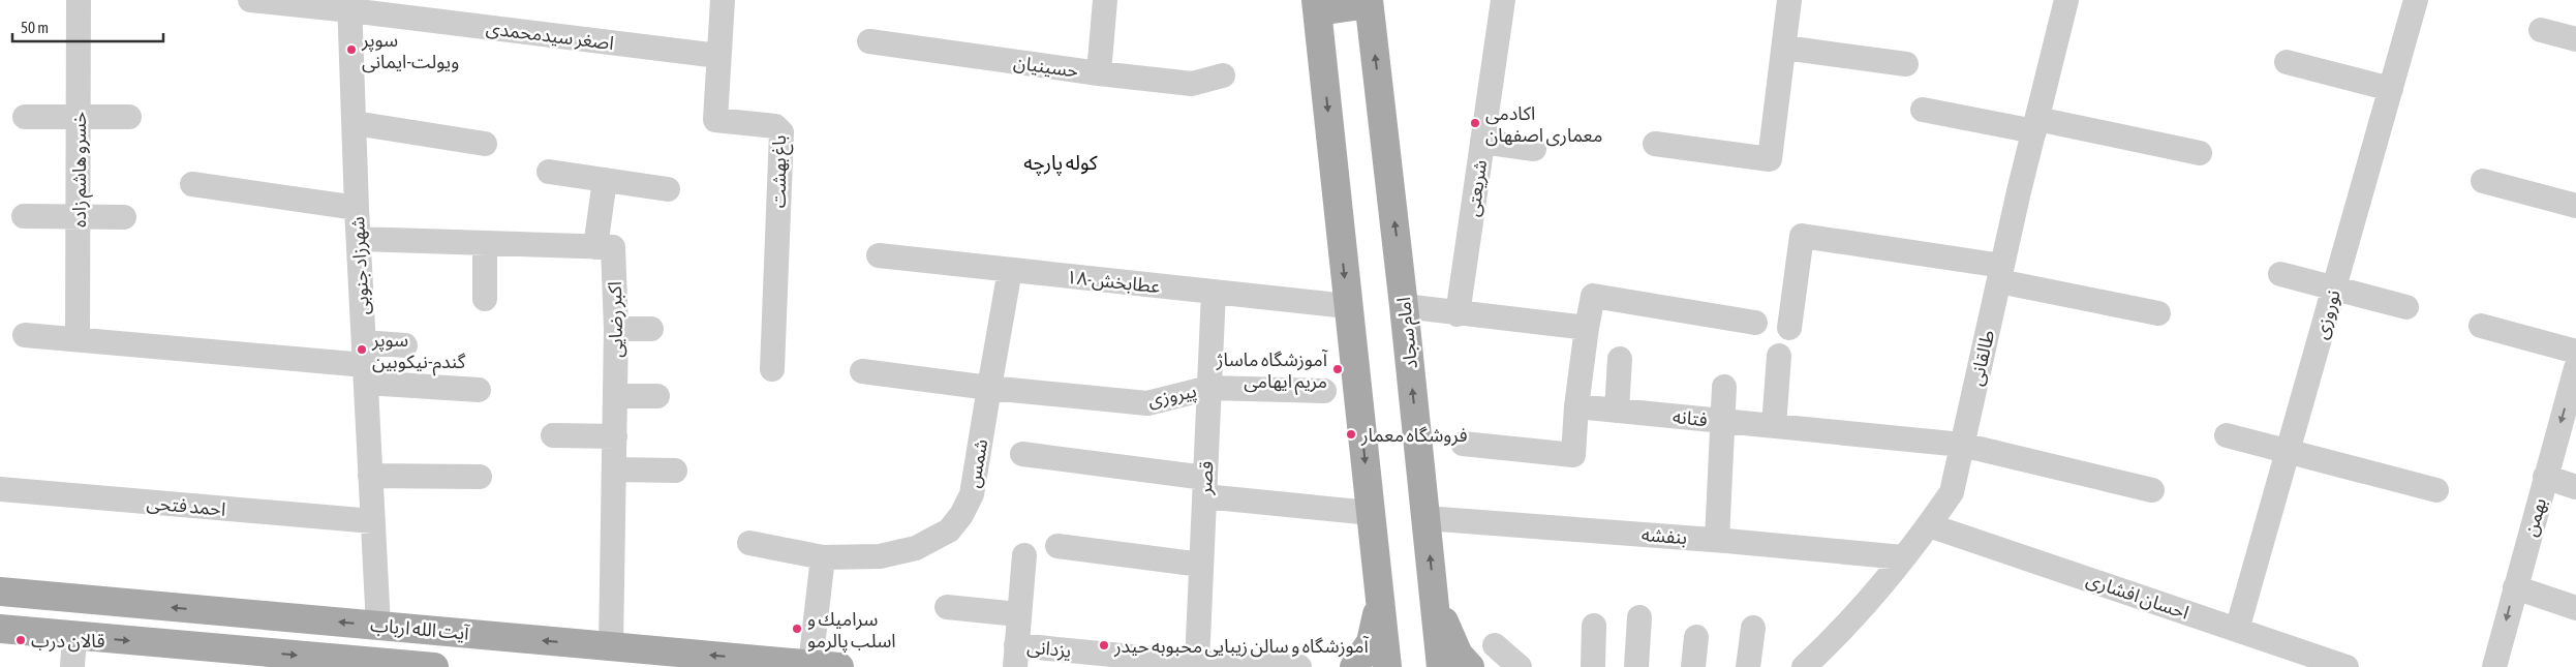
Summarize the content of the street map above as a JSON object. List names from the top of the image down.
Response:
{
  "streets": {
    "main road": ["امام سجاد", "آیت الله ارباب"],
    "street": [
      "اصغر سیدمحمدی",
      "حسینیان",
      "خسرو هاشم زاده",
      "باغ بهشت",
      "شریعتی",
      "شهرزاد جنوبی",
      "۱۸-عطابخش",
      "نوروزی",
      "اکبر رضایی",
      "طالقانی",
      "پیروزی",
      "فتانه",
      "شمس",
      "قصر",
      "احمد فتحی",
      "بهمن",
      "بنفشه",
      "احسان افشاری",
      "یزدانی"
    ]
  },
  "crossings": [
    ["اصغر سیدمحمدی", "باغ بهشت"],
    ["اصغر سیدمحمدی", "شهرزاد جنوبی"],
    ["شهرزاد جنوبی", "اکبر رضایی"],
    ["شهرزاد جنوبی", "احمد فتحی"],
    ["شهرزاد جنوبی", "آیت الله ارباب"],
    ["۱۸-عطابخش", "شمس"],
    ["۱۸-عطابخش", "قصر"],
    ["نوروزی", "احسان افشاری"],
    ["اکبر رضایی", "آیت الله ارباب"],
    ["امام سجاد", "بنفشه"],
    ["طالقانی", "فتانه"],
    ["طالقانی", "بنفشه"],
    ["طالقانی", "احسان افشاری"],
    ["پیروزی", "شمس"],
    ["پیروزی", "قصر"],
    ["قصر", "یزدانی"]
  ],
  "one_way": ["بهمن"],
  "districts": ["کوله پارچه"],
  "places": [
    "سوپر ویولت-ایمانی",
    "اکادمی معماری اصفهان",
    "سوپر گندم-نیکوبین",
    "آموزشگاه ماساژ مریم ایهامی",
    "فروشگاه معمار",
    "سراميك و اسلب پالرمو",
    "قالان درب",
    "آموزشگاه و سالن زیبایی محبوبه حیدر"
  ],
  "scale_bar": "50 m"
}
